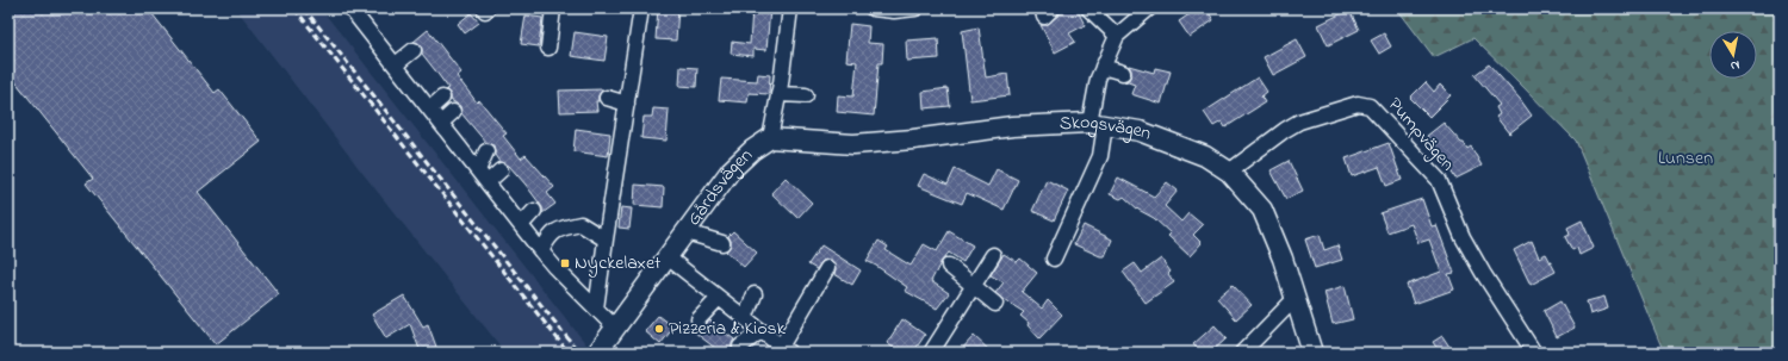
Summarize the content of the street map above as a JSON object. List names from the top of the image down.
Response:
{
  "streets": {
    "street": ["Skogsvägen", "Pumpvägen", "Gårdsvägen"]
  },
  "crossings": [
    ["Skogsvägen", "Pumpvägen"],
    ["Skogsvägen", "Gårdsvägen"]
  ],
  "parks": ["Lunsen"],
  "places": {
    "transit": ["Nyckelaxet"],
    "other": ["Pizzeria & Kiosk"]
  },
  "north": "bottom"
}
